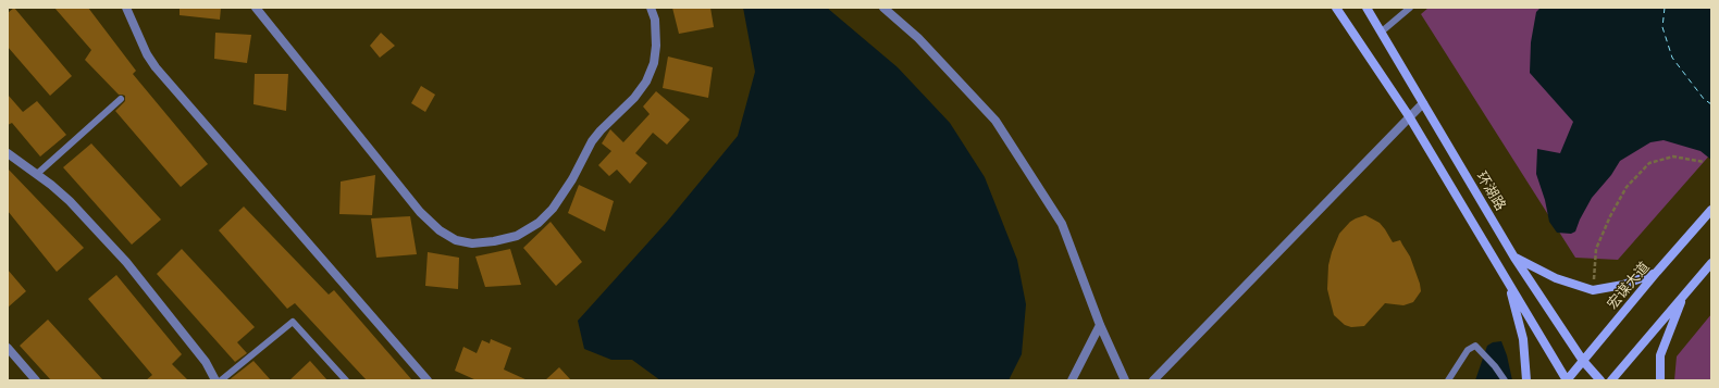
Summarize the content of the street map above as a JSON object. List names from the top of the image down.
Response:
{
  "streets": {
    "main road": ["环湖路", "宏谋大道"]
  },
  "crossings": [
    ["环湖路", "宏谋大道"]
  ]
}
